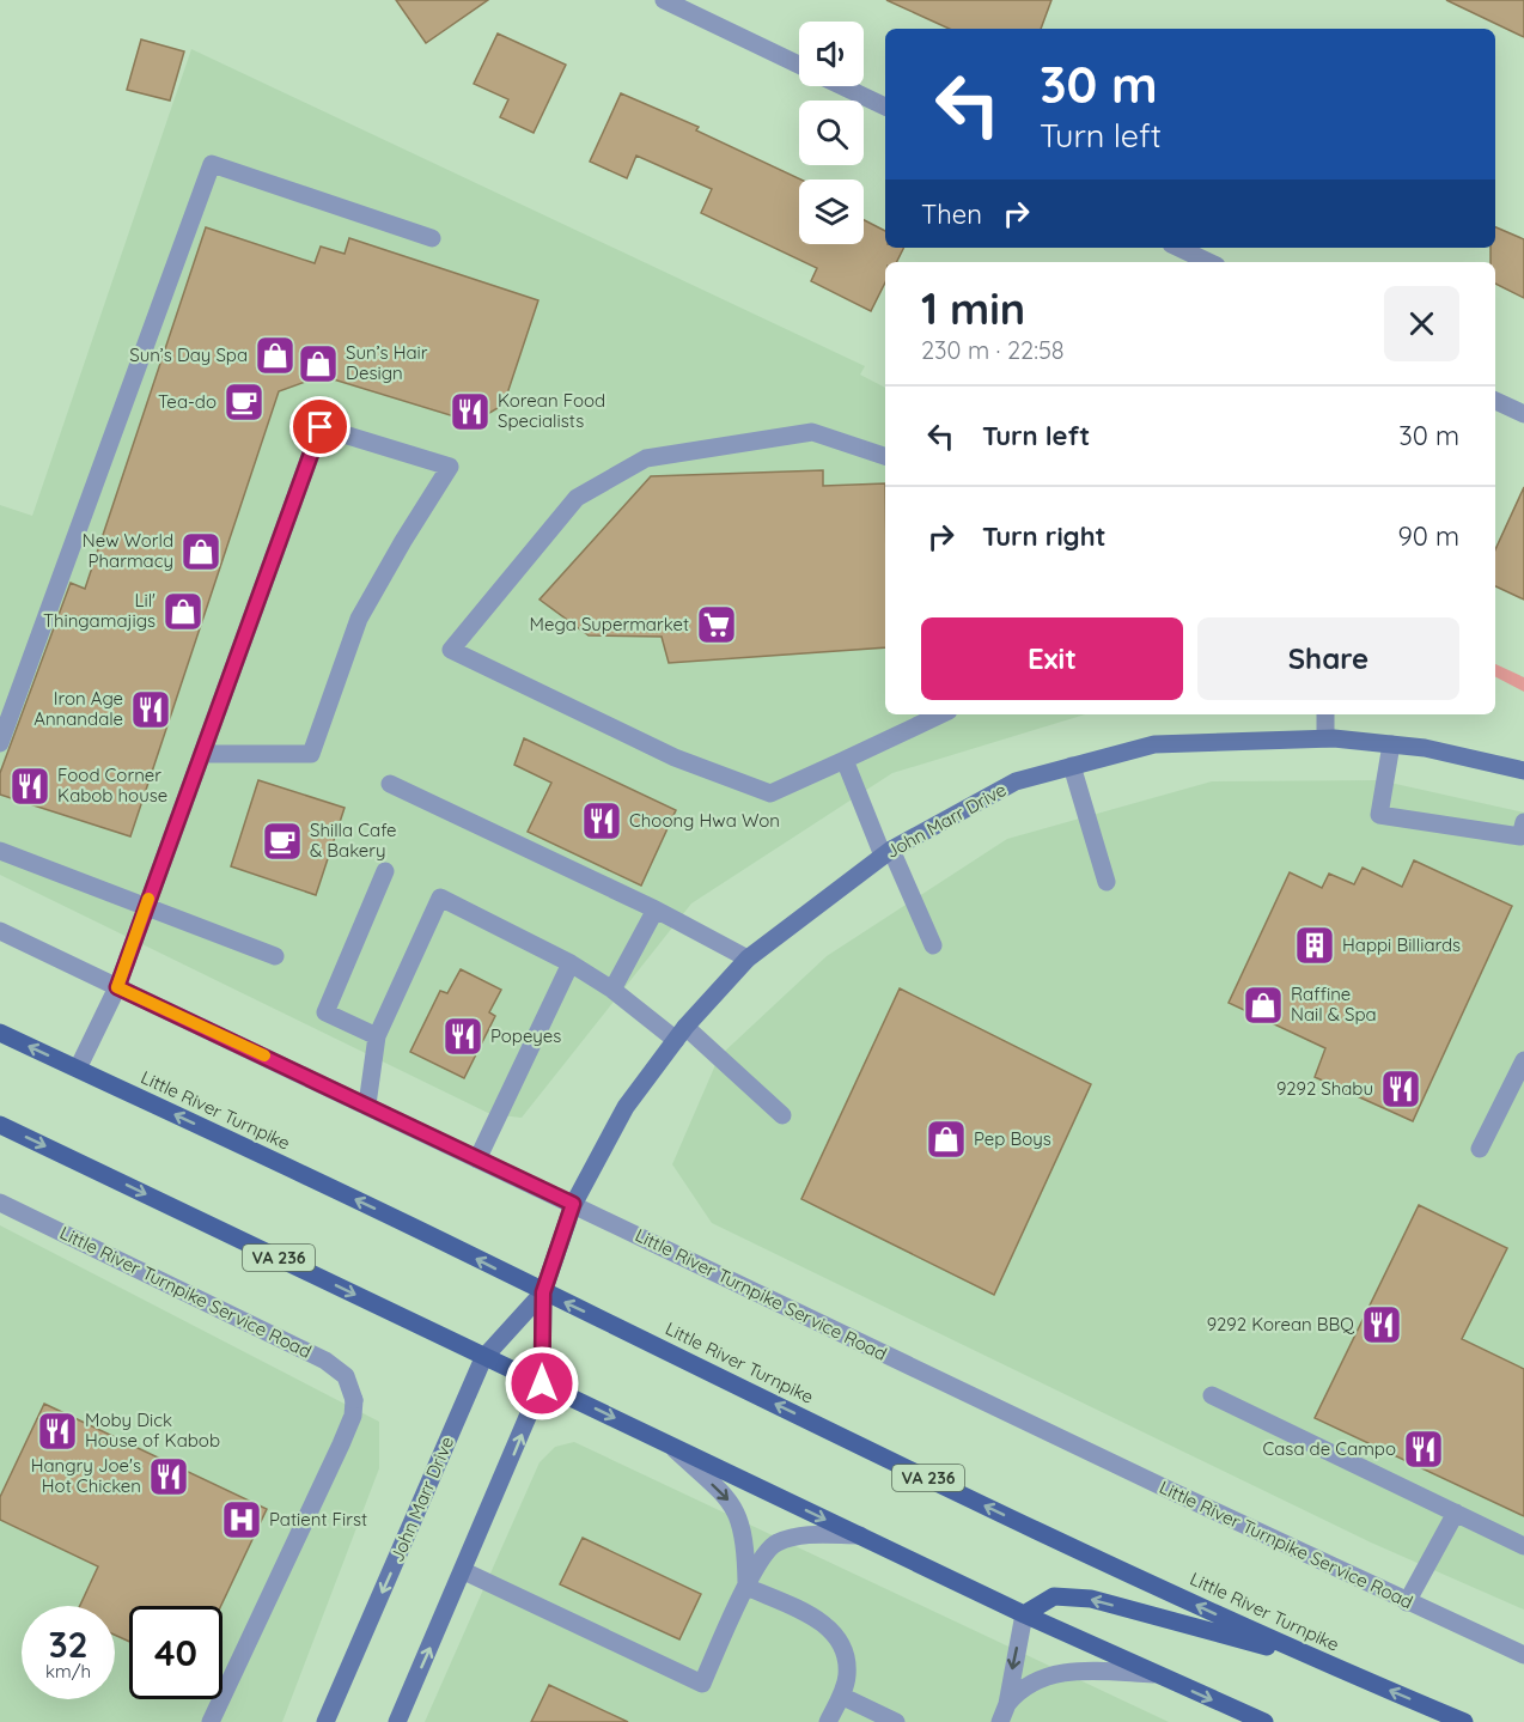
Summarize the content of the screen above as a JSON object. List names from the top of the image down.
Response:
{
  "streets": {
    "main road": ["Little River Turnpike", "VA 236"],
    "street": ["John Marr Drive", "Little River Turnpike Service Road"]
  },
  "crossings": [
    ["John Marr Drive", "Little River Turnpike"],
    ["John Marr Drive", "VA 236"],
    ["John Marr Drive", "Little River Turnpike Service Road"]
  ],
  "places": {
    "shop": [
      "Sun’s Day Spa",
      "Sun’s Hair Design",
      "New World Pharmacy",
      "Lil' Thingamajigs",
      "Raffine Nail & Spa",
      "Pep Boys"
    ],
    "cafe": ["Tea-do", "Shilla Cafe & Bakery"],
    "restaurant": [
      "Korean Food Specialists",
      "Iron Age Annandale",
      "Food Corner Kabob house",
      "Choong Hwa Won",
      "Popeyes",
      "9292 Shabu",
      "9292 Korean BBQ",
      "Moby Dick House of Kabob",
      "Casa de Campo",
      "Hangry Joe's Hot Chicken"
    ],
    "supermarket": ["Mega Supermarket"],
    "building": ["Happi Billiards"],
    "hospital": ["Patient First"]
  },
  "page": {
    "turn": ["30 m", "Turn left"],
    "then": "Then",
    "heading": ["1 min", "230 m · 22:58"],
    "list": [
      {
        "name": "Turn left",
        "value": "30 m"
      },
      {
        "name": "Turn right",
        "value": "90 m"
      }
    ],
    "buttons": ["Exit", "Share"],
    "speed": "32 km/h",
    "limit": "40"
  }
}
